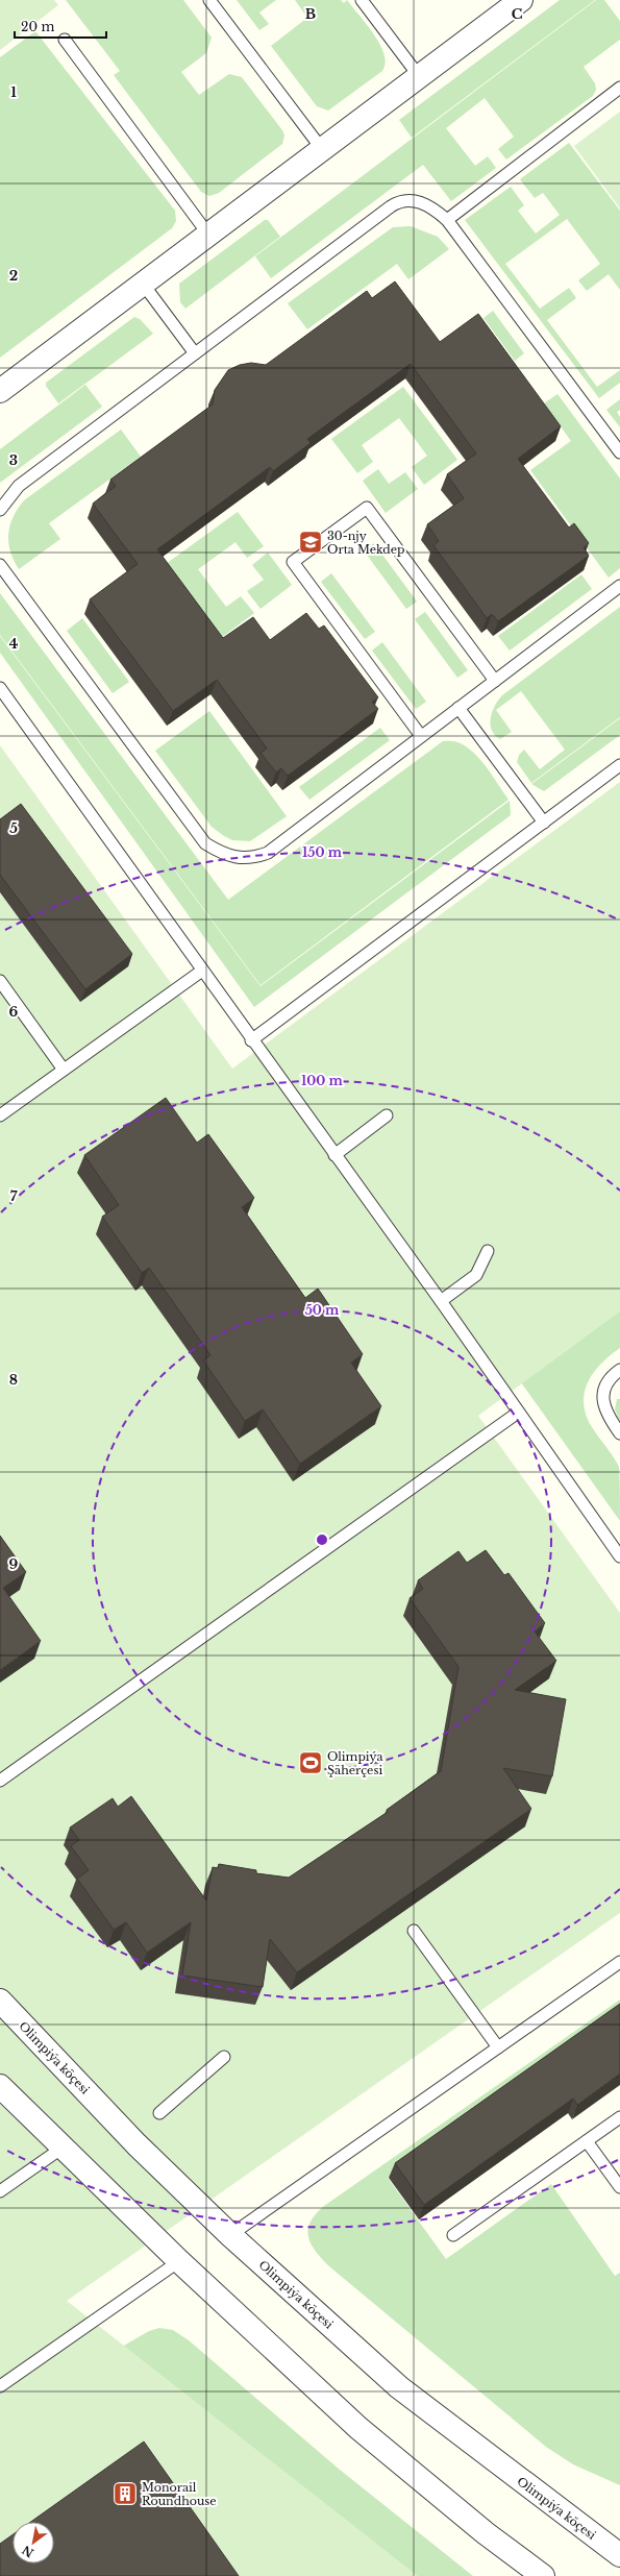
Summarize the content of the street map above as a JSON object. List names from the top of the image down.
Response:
{
  "streets": {
    "street": ["Olimpiýa köçesi"]
  },
  "places": {
    "school or university": ["30-njy Orta Mekdep"],
    "sports": ["Olimpiýa Şäherçesi"],
    "building": ["Monorail Roundhouse"]
  },
  "scale_bar": "20 m",
  "north": "bottom left",
  "grid": {
    "columns": ["B", "C"],
    "rows": [
      "1",
      "2",
      "3",
      "4",
      "5",
      "6",
      "7",
      "8",
      "9"
    ]
  },
  "rings": ["150 m", "100 m", "50 m"]
}
